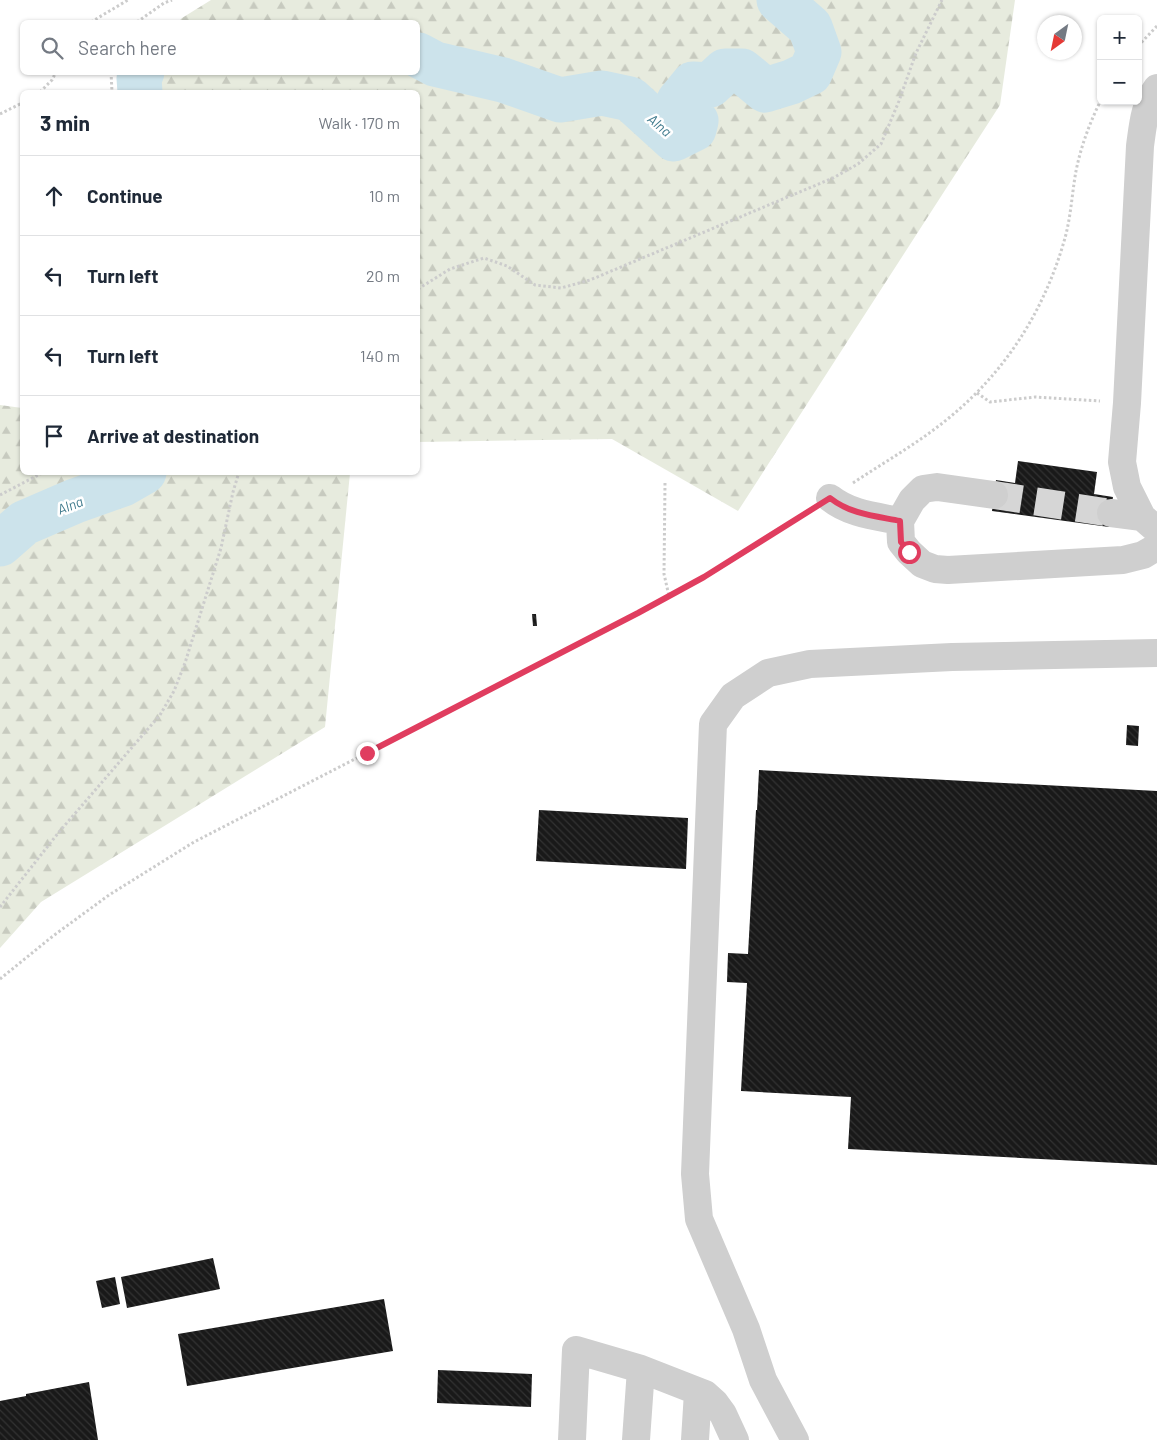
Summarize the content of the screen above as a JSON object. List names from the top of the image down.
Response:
{
  "water": ["Alna"],
  "north": "bottom left",
  "page": {
    "map_buttons": ["+", "−"],
    "search": "Search here",
    "heading": ["3 min", "Walk · 170 m"],
    "list": [
      ["Continue", "10 m"],
      ["Turn left", "20 m"],
      ["Turn left", "140 m"],
      "Arrive at destination"
    ]
  }
}
